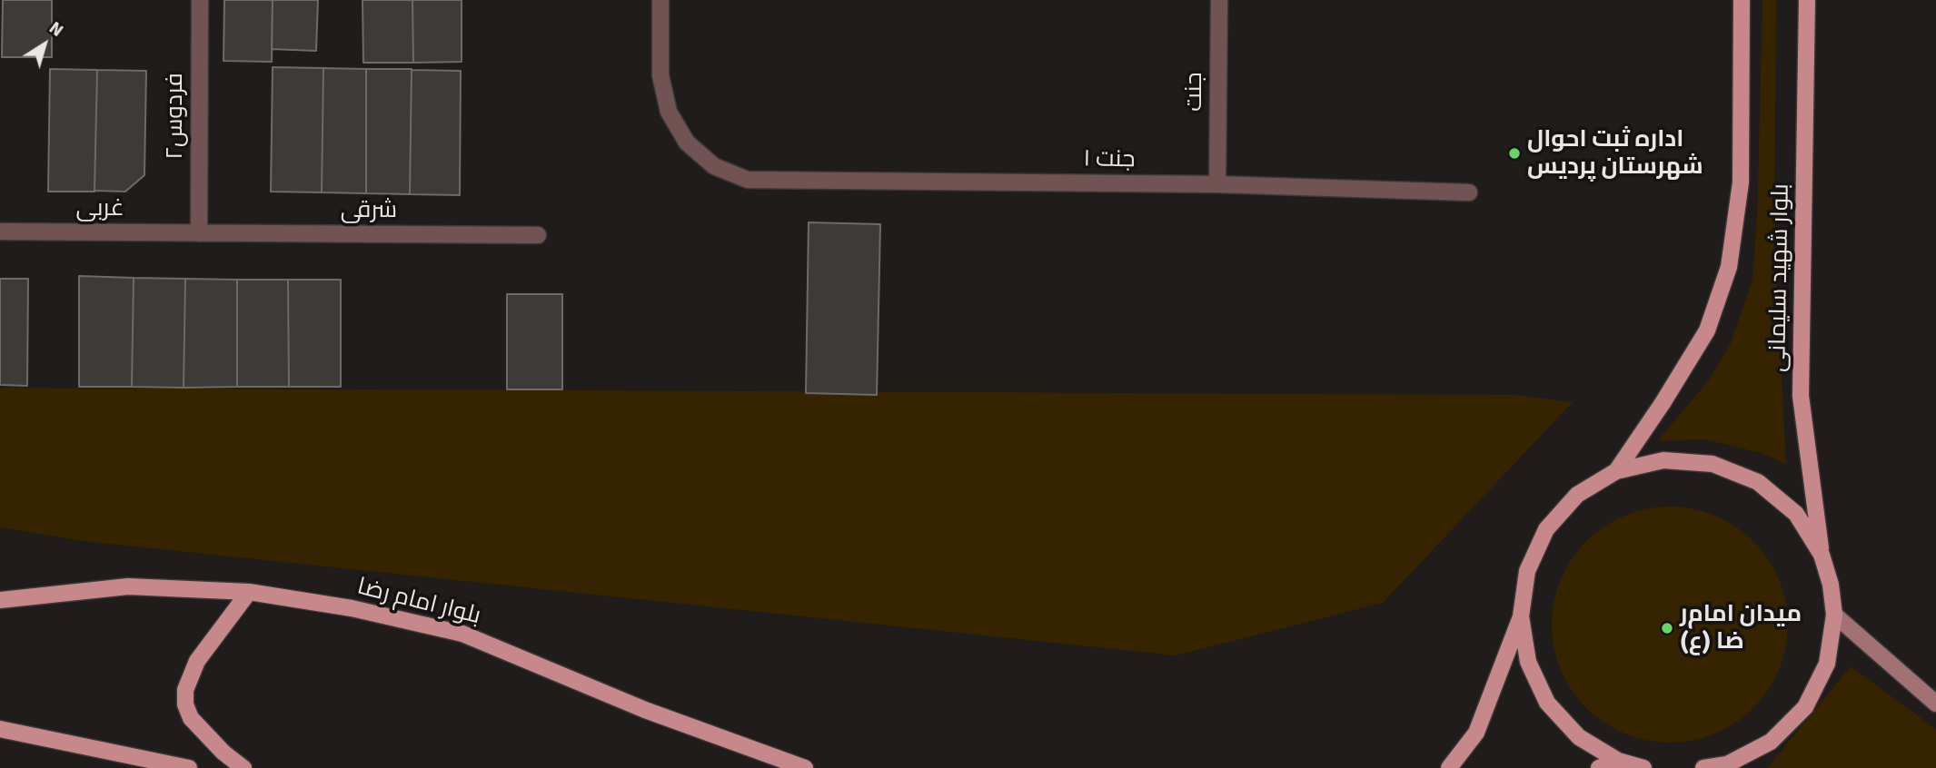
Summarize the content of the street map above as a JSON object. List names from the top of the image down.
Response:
{
  "streets": {
    "main road": ["بلوار شهید سلیمانی", "بلوار امام رضا"],
    "street": [
      "جنت",
      "فردوس۲",
      "جنت ۱",
      "غربی",
      "شرقی"
    ]
  },
  "crossings": [
    ["جنت", "جنت ۱"],
    ["فردوس۲", "غربی"],
    ["فردوس۲", "شرقی"],
    ["غربی", "شرقی"]
  ],
  "places": ["اداره ثبت احوال شهرستان پردیس", "میدان امام‌ر ضا (ع)"],
  "north": "top right"
}
